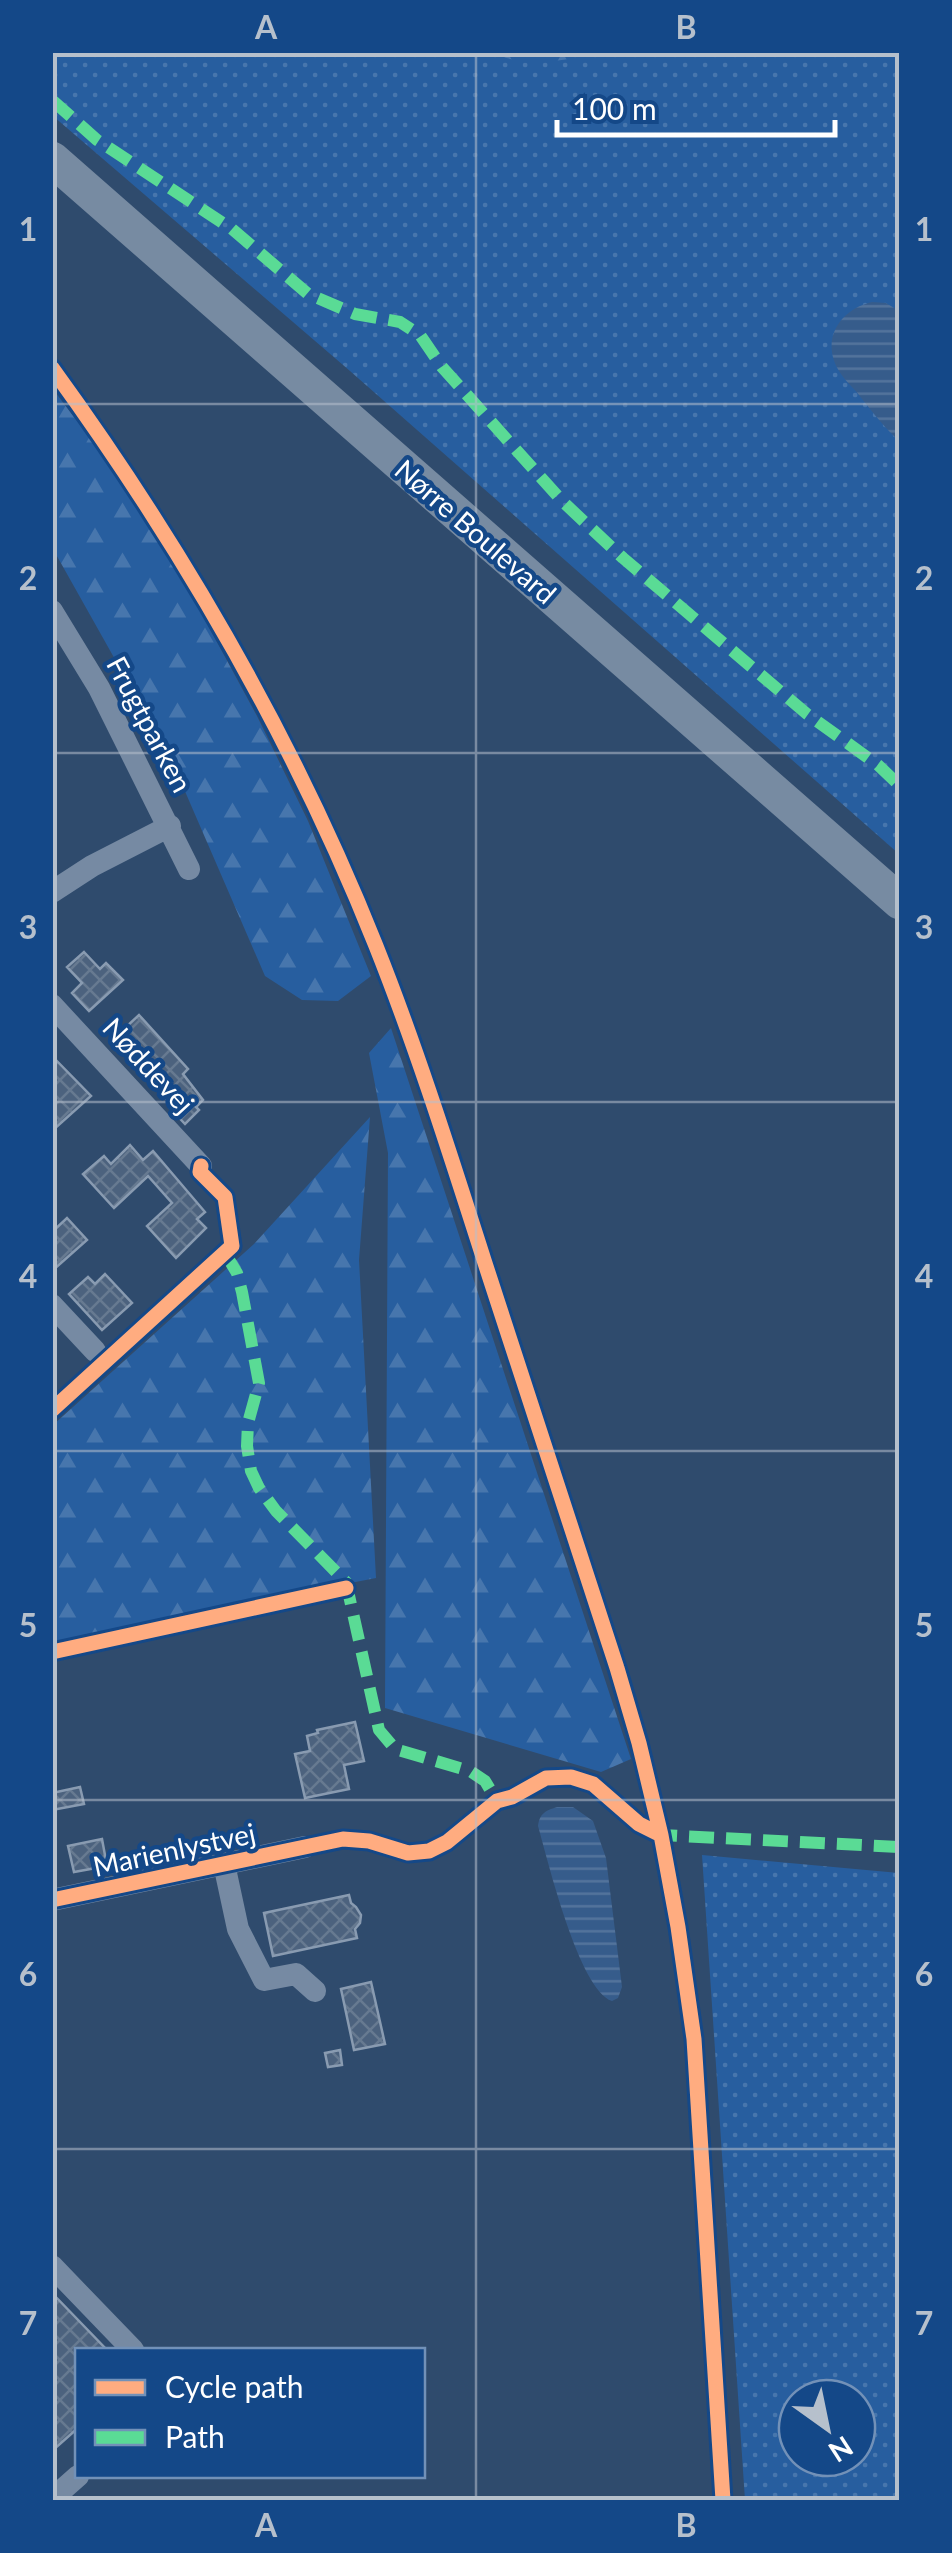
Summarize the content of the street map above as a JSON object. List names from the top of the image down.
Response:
{
  "streets": {
    "highway": ["Nørre Boulevard"],
    "street": ["Frugtparken", "Nøddevej", "Marienlystvej"]
  },
  "legend": ["Cycle path", "Path"],
  "scale_bar": "100 m",
  "north": "bottom right",
  "grid": {
    "columns": ["A", "B"],
    "rows": [
      "1",
      "2",
      "3",
      "4",
      "5",
      "6",
      "7"
    ]
  }
}
